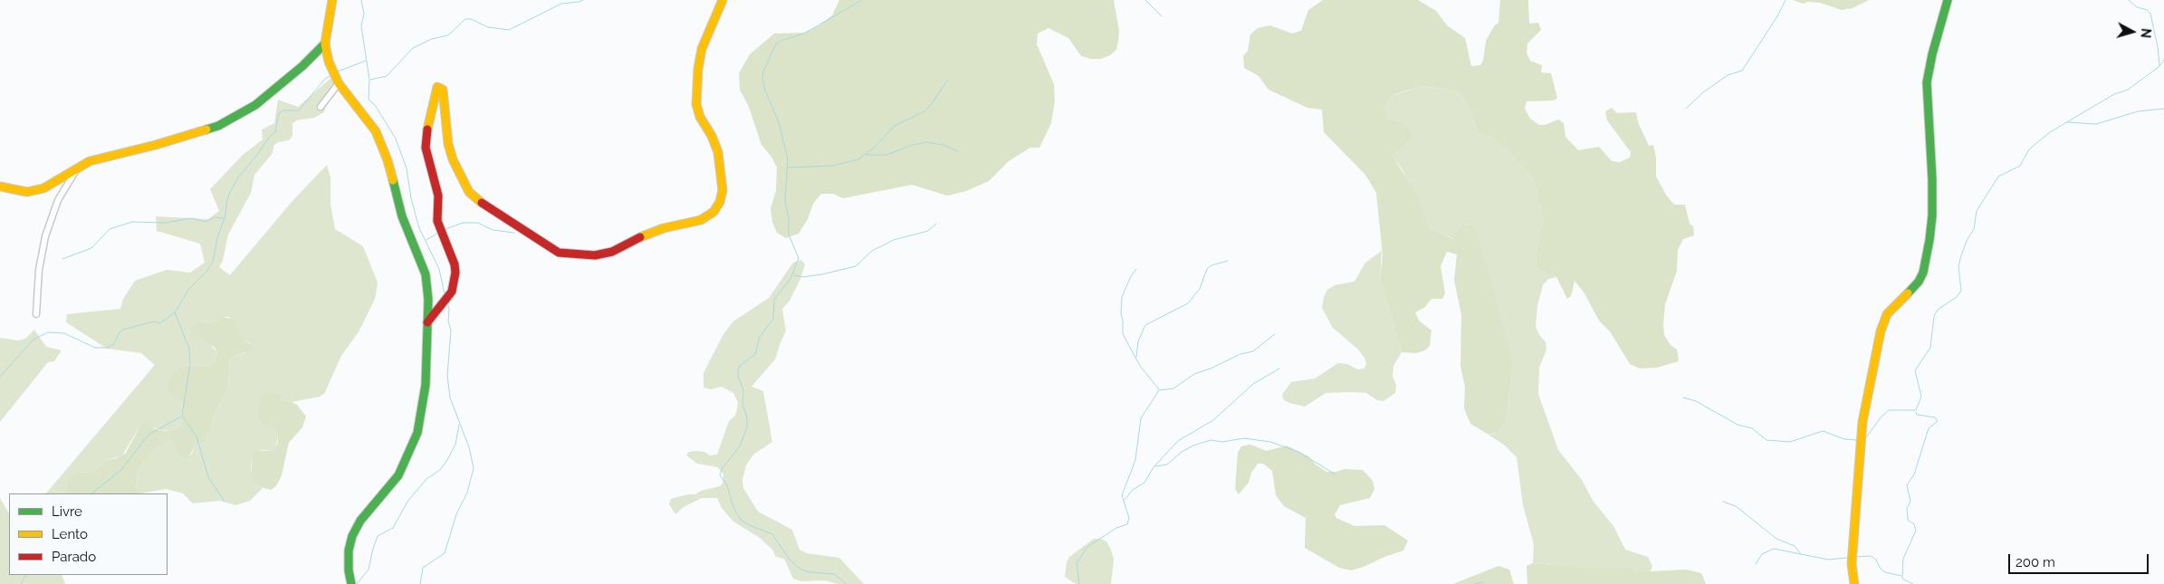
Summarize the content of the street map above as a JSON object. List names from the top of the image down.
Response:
{
  "legend": ["Livre", "Lento", "Parado"],
  "scale_bar": "200 m",
  "north": "right"
}
